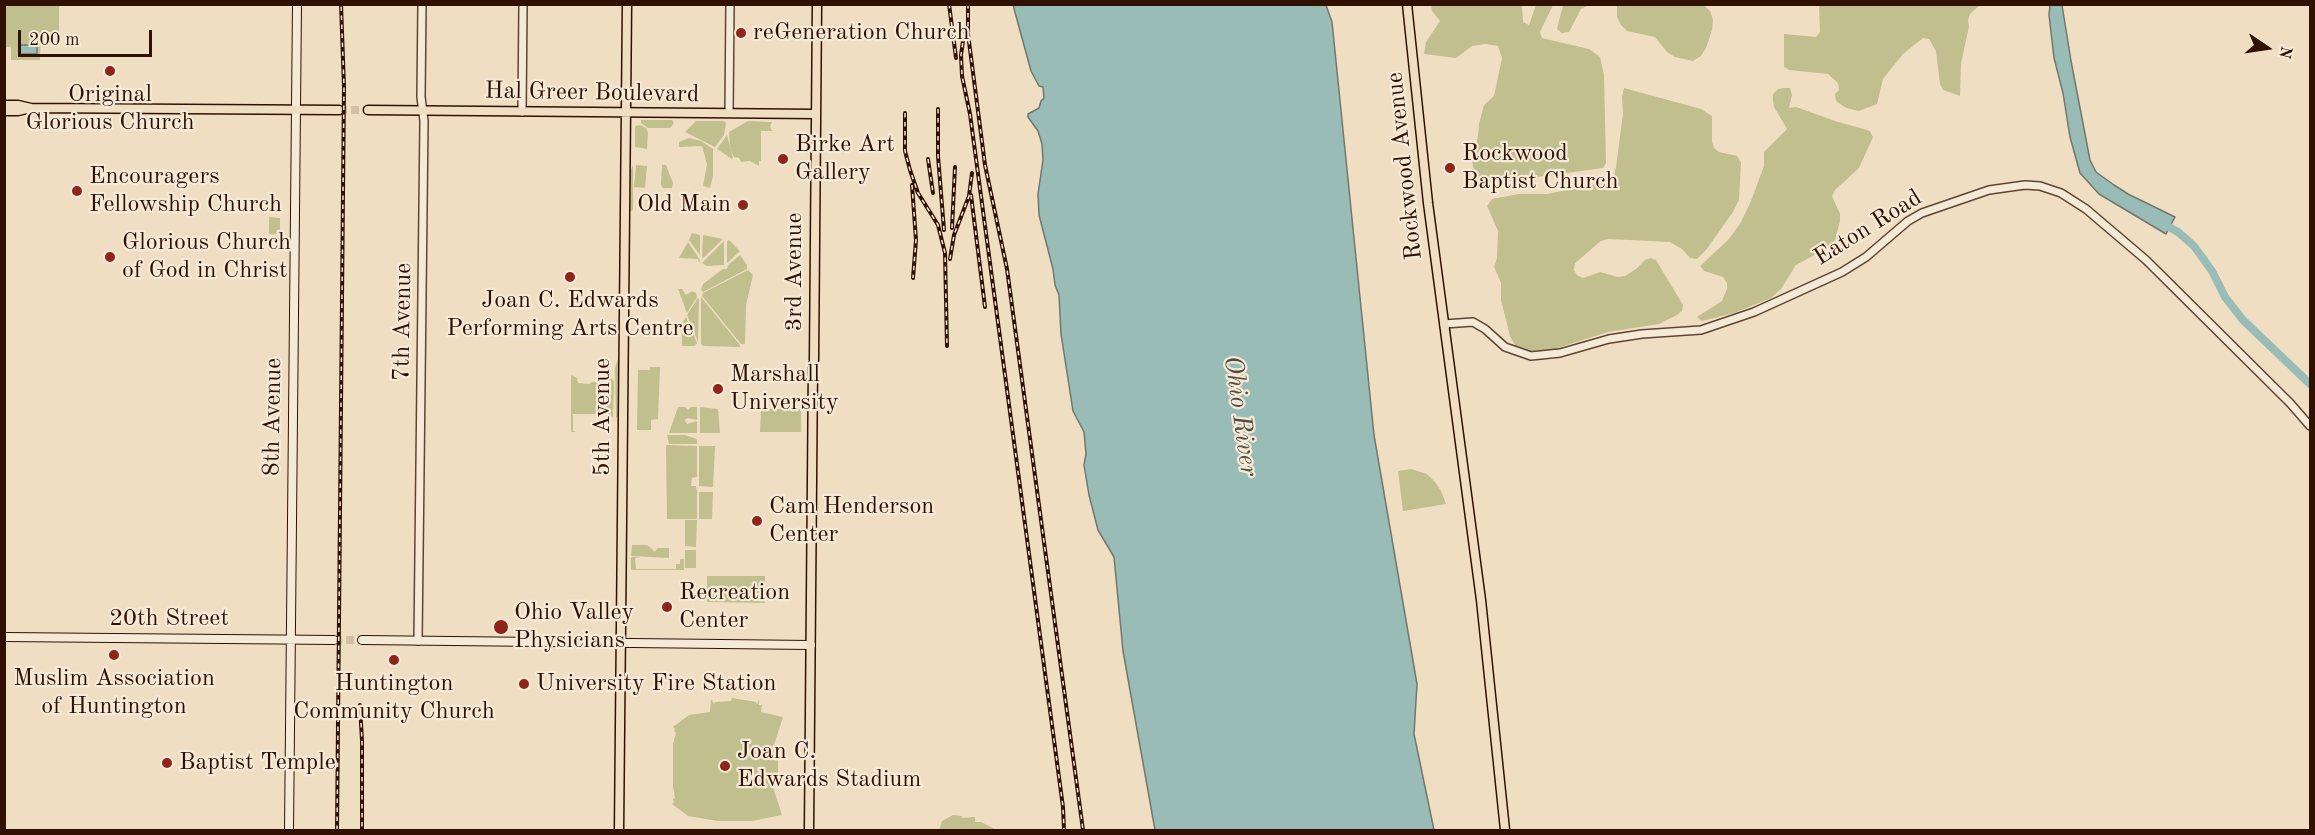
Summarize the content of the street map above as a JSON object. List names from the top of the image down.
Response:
{
  "streets": {
    "main road": [
      "Hal Greer Boulevard",
      "Rockwood Avenue",
      "3rd Avenue",
      "8th Avenue",
      "5th Avenue",
      "20th Street"
    ],
    "street": ["Eaton Road", "7th Avenue"]
  },
  "crossings": [
    ["Hal Greer Boulevard", "3rd Avenue"],
    ["Hal Greer Boulevard", "7th Avenue"],
    ["Hal Greer Boulevard", "5th Avenue"],
    ["Rockwood Avenue", "Eaton Road"],
    ["8th Avenue", "20th Street"]
  ],
  "water": ["Ohio River"],
  "places": [
    "reGeneration Church",
    "Original Glorious Church",
    "Birke Art Gallery",
    "Rockwood Baptist Church",
    "Encouragers Fellowship Church",
    "Old Main",
    "Glorious Church of God in Christ",
    "Joan C. Edwards Performing Arts Centre",
    "Marshall University",
    "Cam Henderson Center",
    "Recreation Center",
    "Ohio Valley Physicians",
    "Muslim Association of Huntington",
    "Huntington Community Church",
    "University Fire Station",
    "Baptist Temple",
    "Joan C. Edwards Stadium"
  ],
  "scale_bar": "200 m",
  "north": "right"
}
